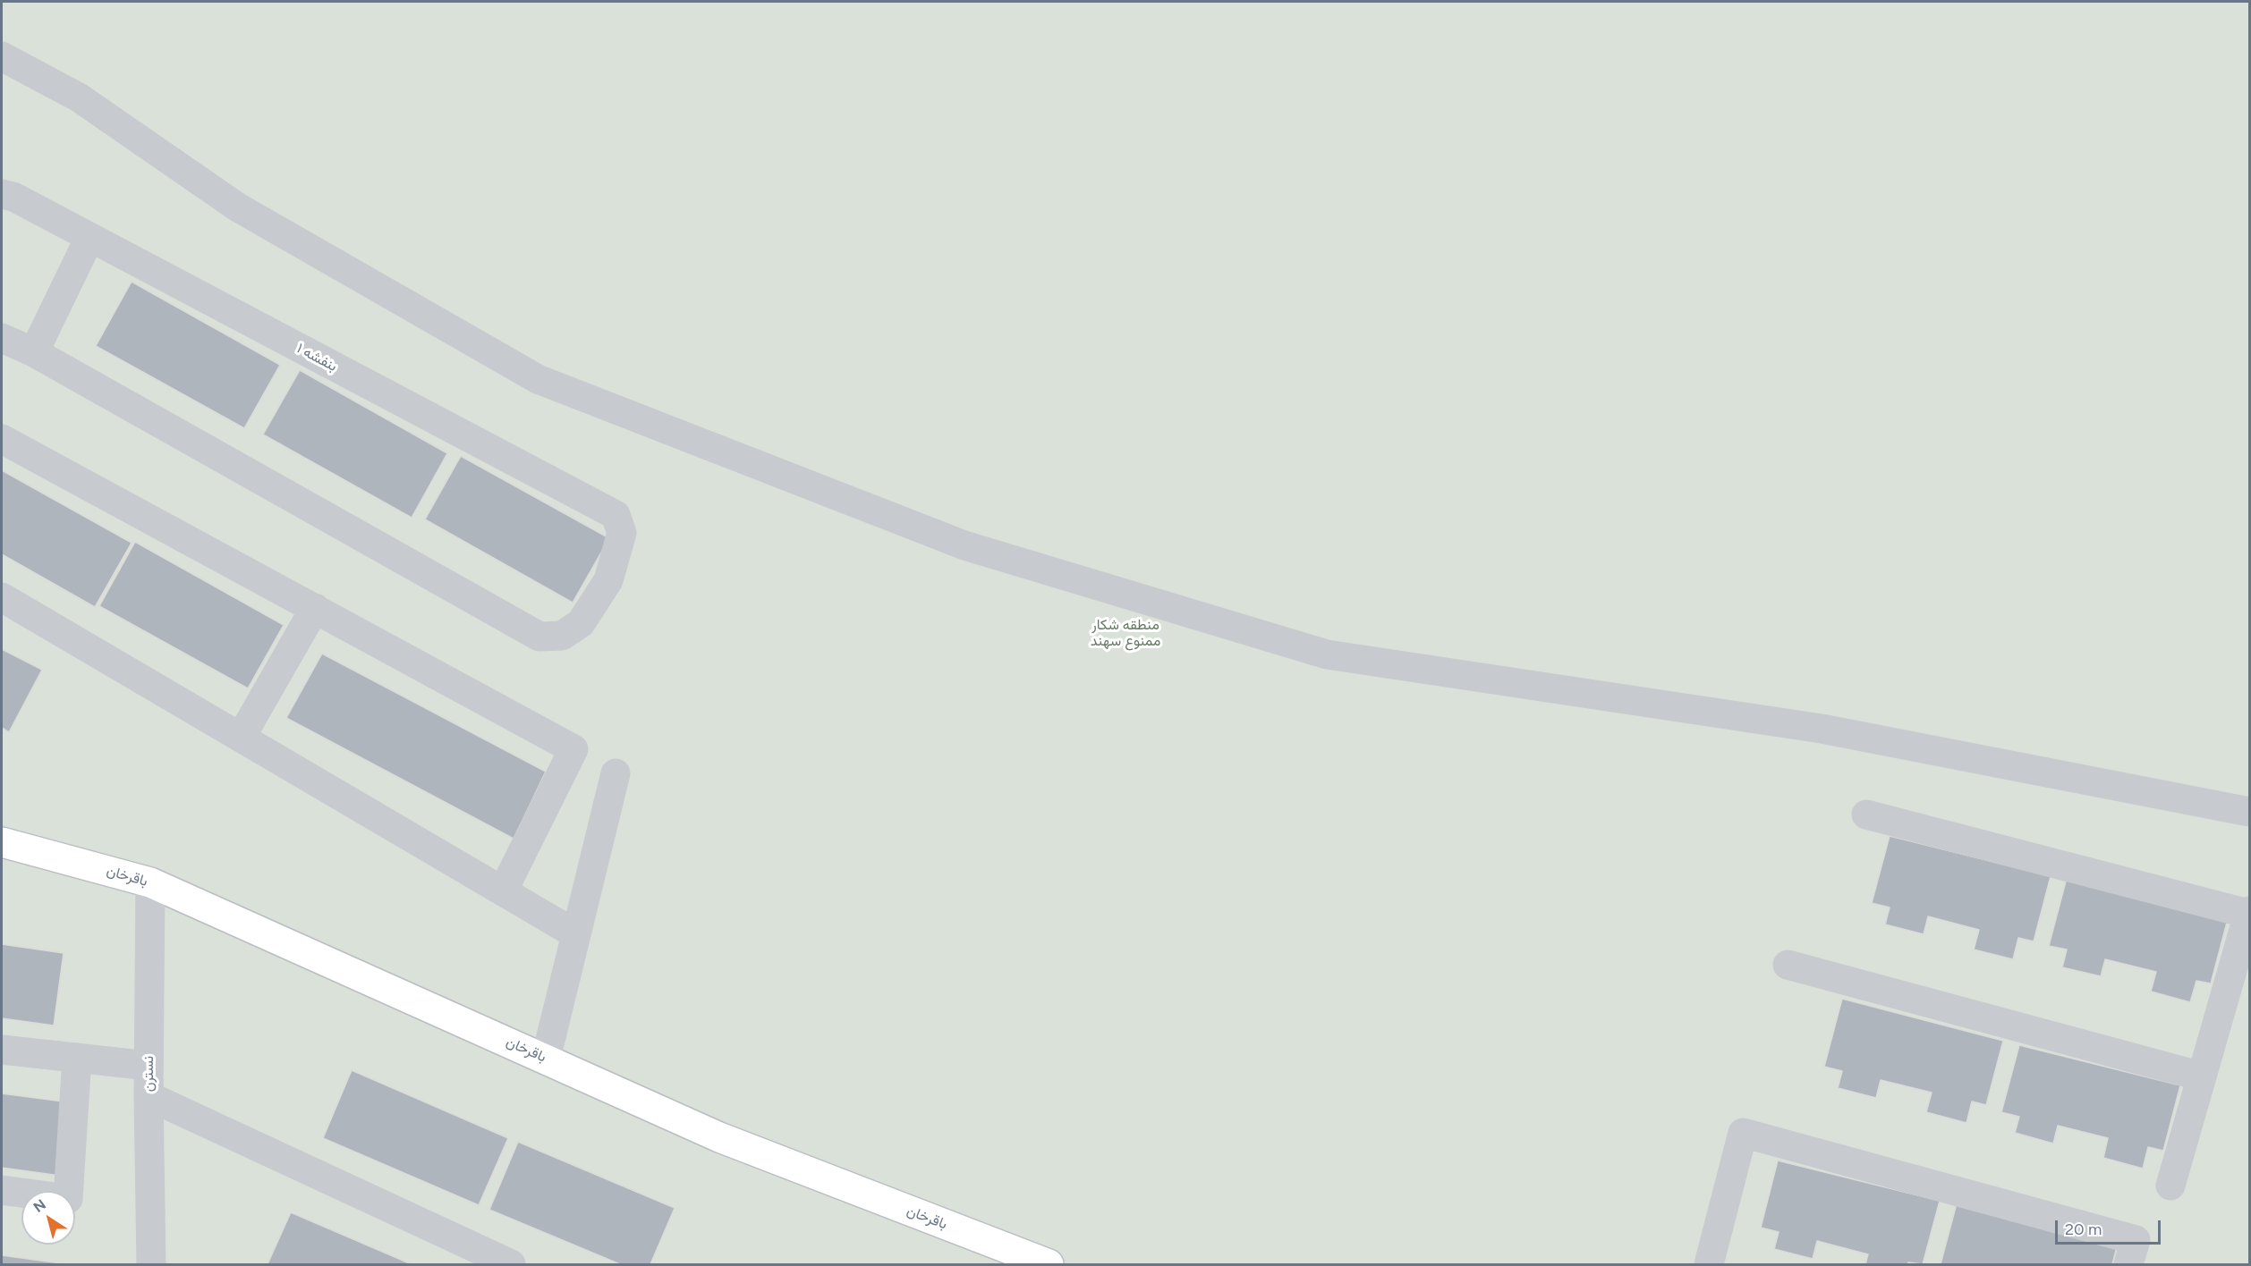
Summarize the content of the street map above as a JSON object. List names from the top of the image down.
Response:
{
  "streets": {
    "main road": ["باقرخان"],
    "street": ["بنفشه ۱", "نسترن"]
  },
  "crossings": [
    ["باقرخان", "نسترن"]
  ],
  "parks": ["منطقه شکار ممنوع سهند"],
  "scale_bar": "20 m",
  "north": "top left"
}
